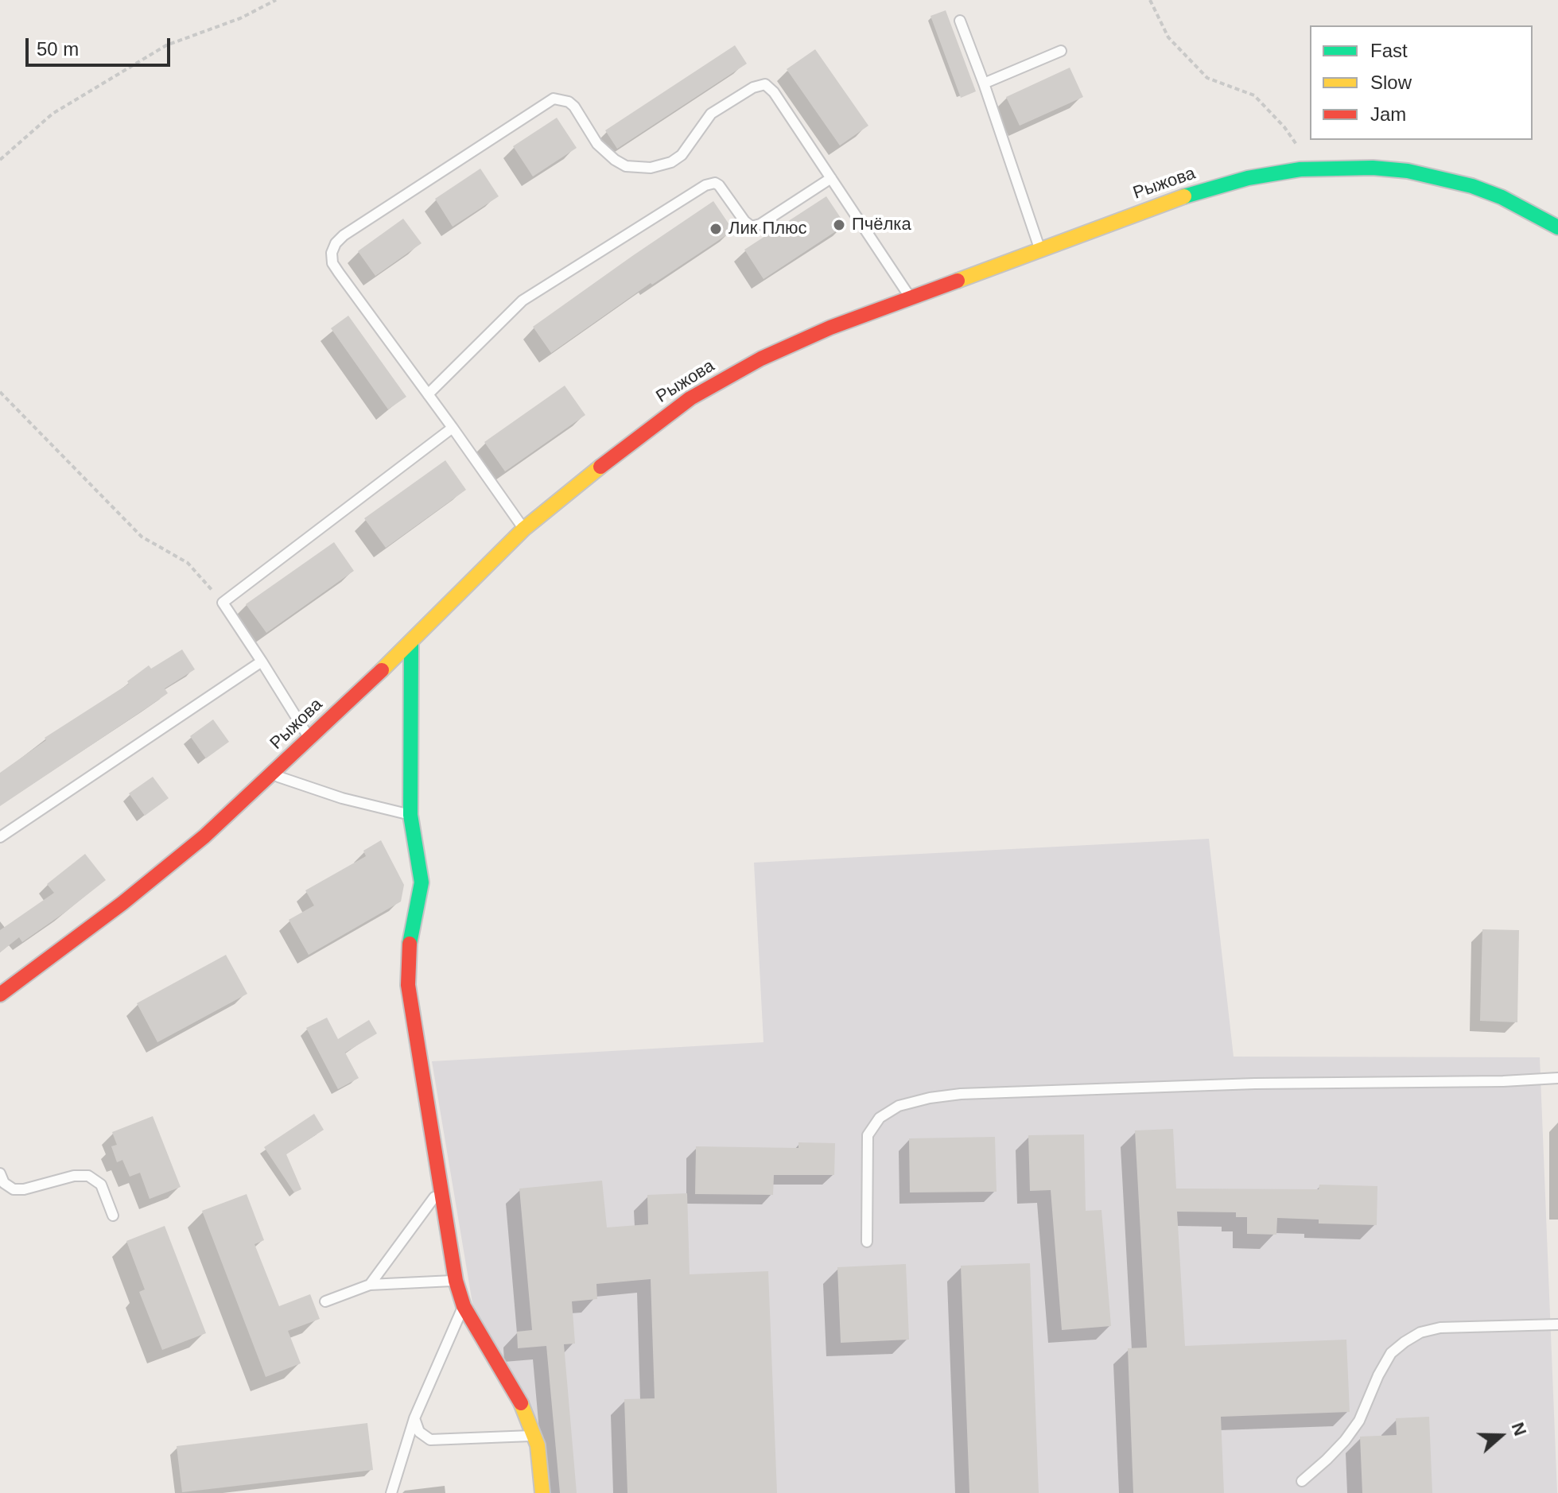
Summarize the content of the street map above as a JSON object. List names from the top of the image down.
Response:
{
  "streets": {
    "street": ["Рыжова"]
  },
  "places": ["Пчёлка", "Лик Плюс"],
  "legend": ["Fast", "Slow", "Jam"],
  "scale_bar": "50 m",
  "north": "right"
}
